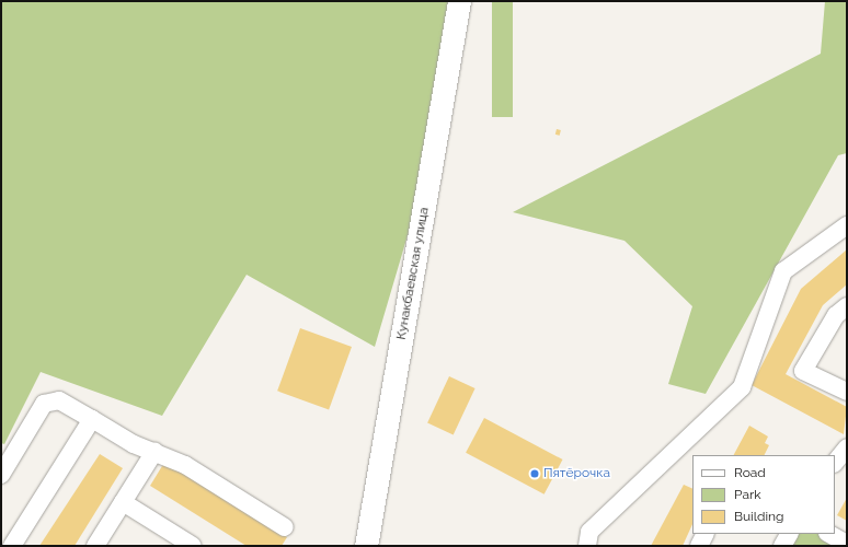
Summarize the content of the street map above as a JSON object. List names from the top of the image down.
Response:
{
  "streets": {
    "main road": ["Кунакбаевская улица"]
  },
  "places": ["Пятёрочка"],
  "legend": ["Road", "Park", "Building"]
}
